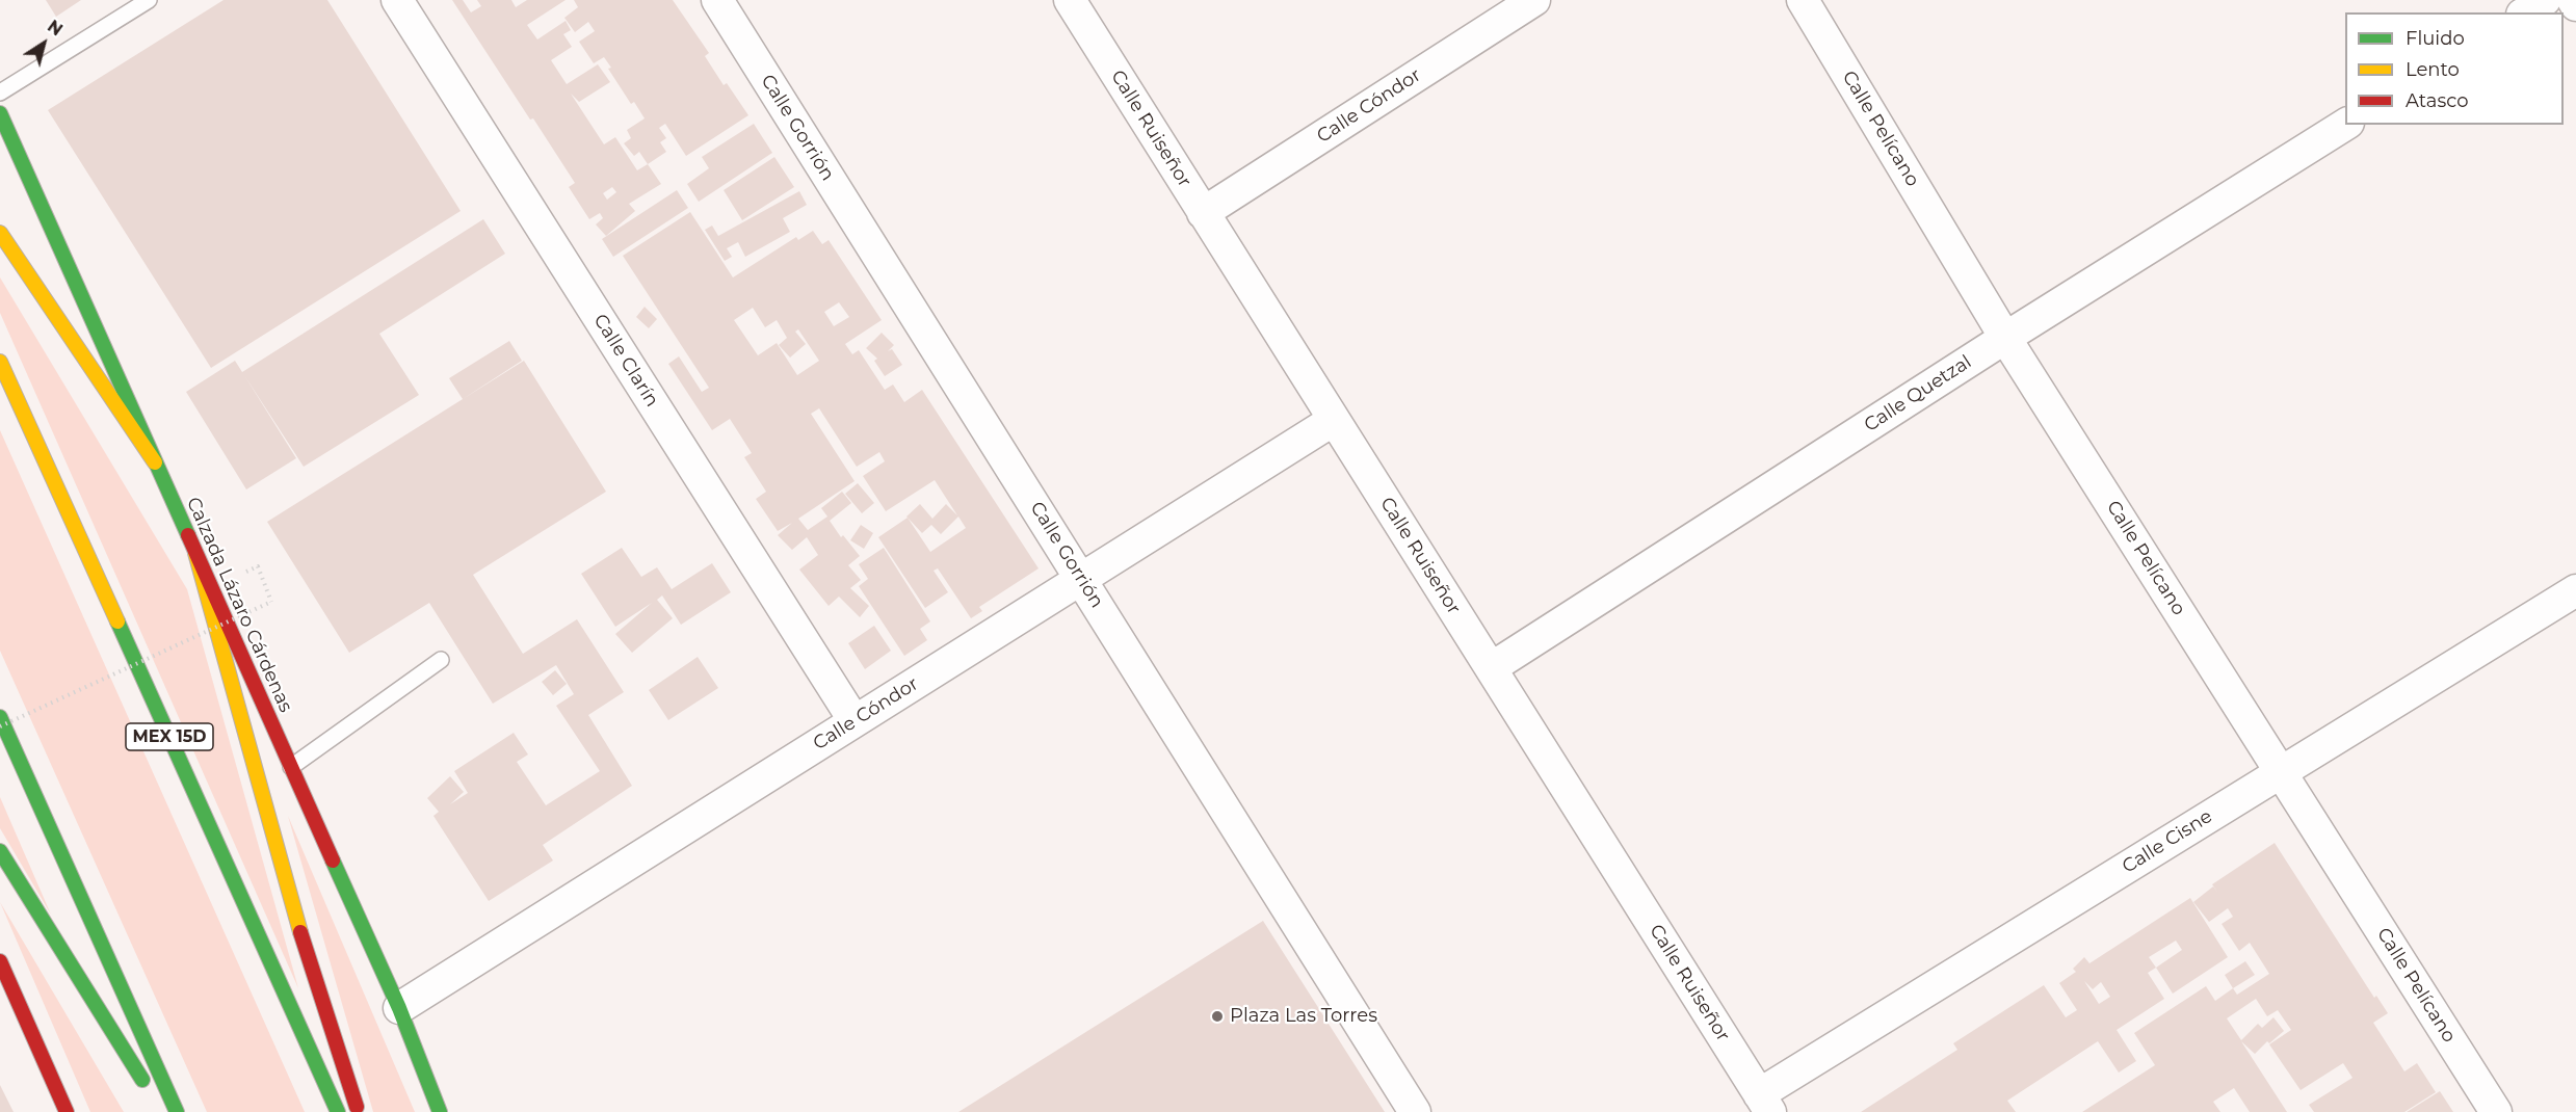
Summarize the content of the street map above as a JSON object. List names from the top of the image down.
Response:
{
  "streets": {
    "main road": ["Calzada Lázaro Cárdenas", "MEX 15D"],
    "street": [
      "Calle Cóndor",
      "Calle Gorrión",
      "Calle Ruiseñor",
      "Calle Pelícano",
      "Calle Clarín",
      "Calle Quetzal",
      "Calle Cisne"
    ]
  },
  "crossings": [
    ["Calle Cóndor", "Calle Gorrión"],
    ["Calle Cóndor", "Calle Ruiseñor"],
    ["Calle Cóndor", "Calle Clarín"],
    ["Calle Cóndor", "Calzada Lázaro Cárdenas"],
    ["Calle Ruiseñor", "Calle Quetzal"],
    ["Calle Ruiseñor", "Calle Cisne"],
    ["Calle Pelícano", "Calle Quetzal"],
    ["Calle Pelícano", "Calle Cisne"]
  ],
  "places": ["Plaza Las Torres"],
  "legend": ["Fluido", "Lento", "Atasco"],
  "north": "top right"
}
